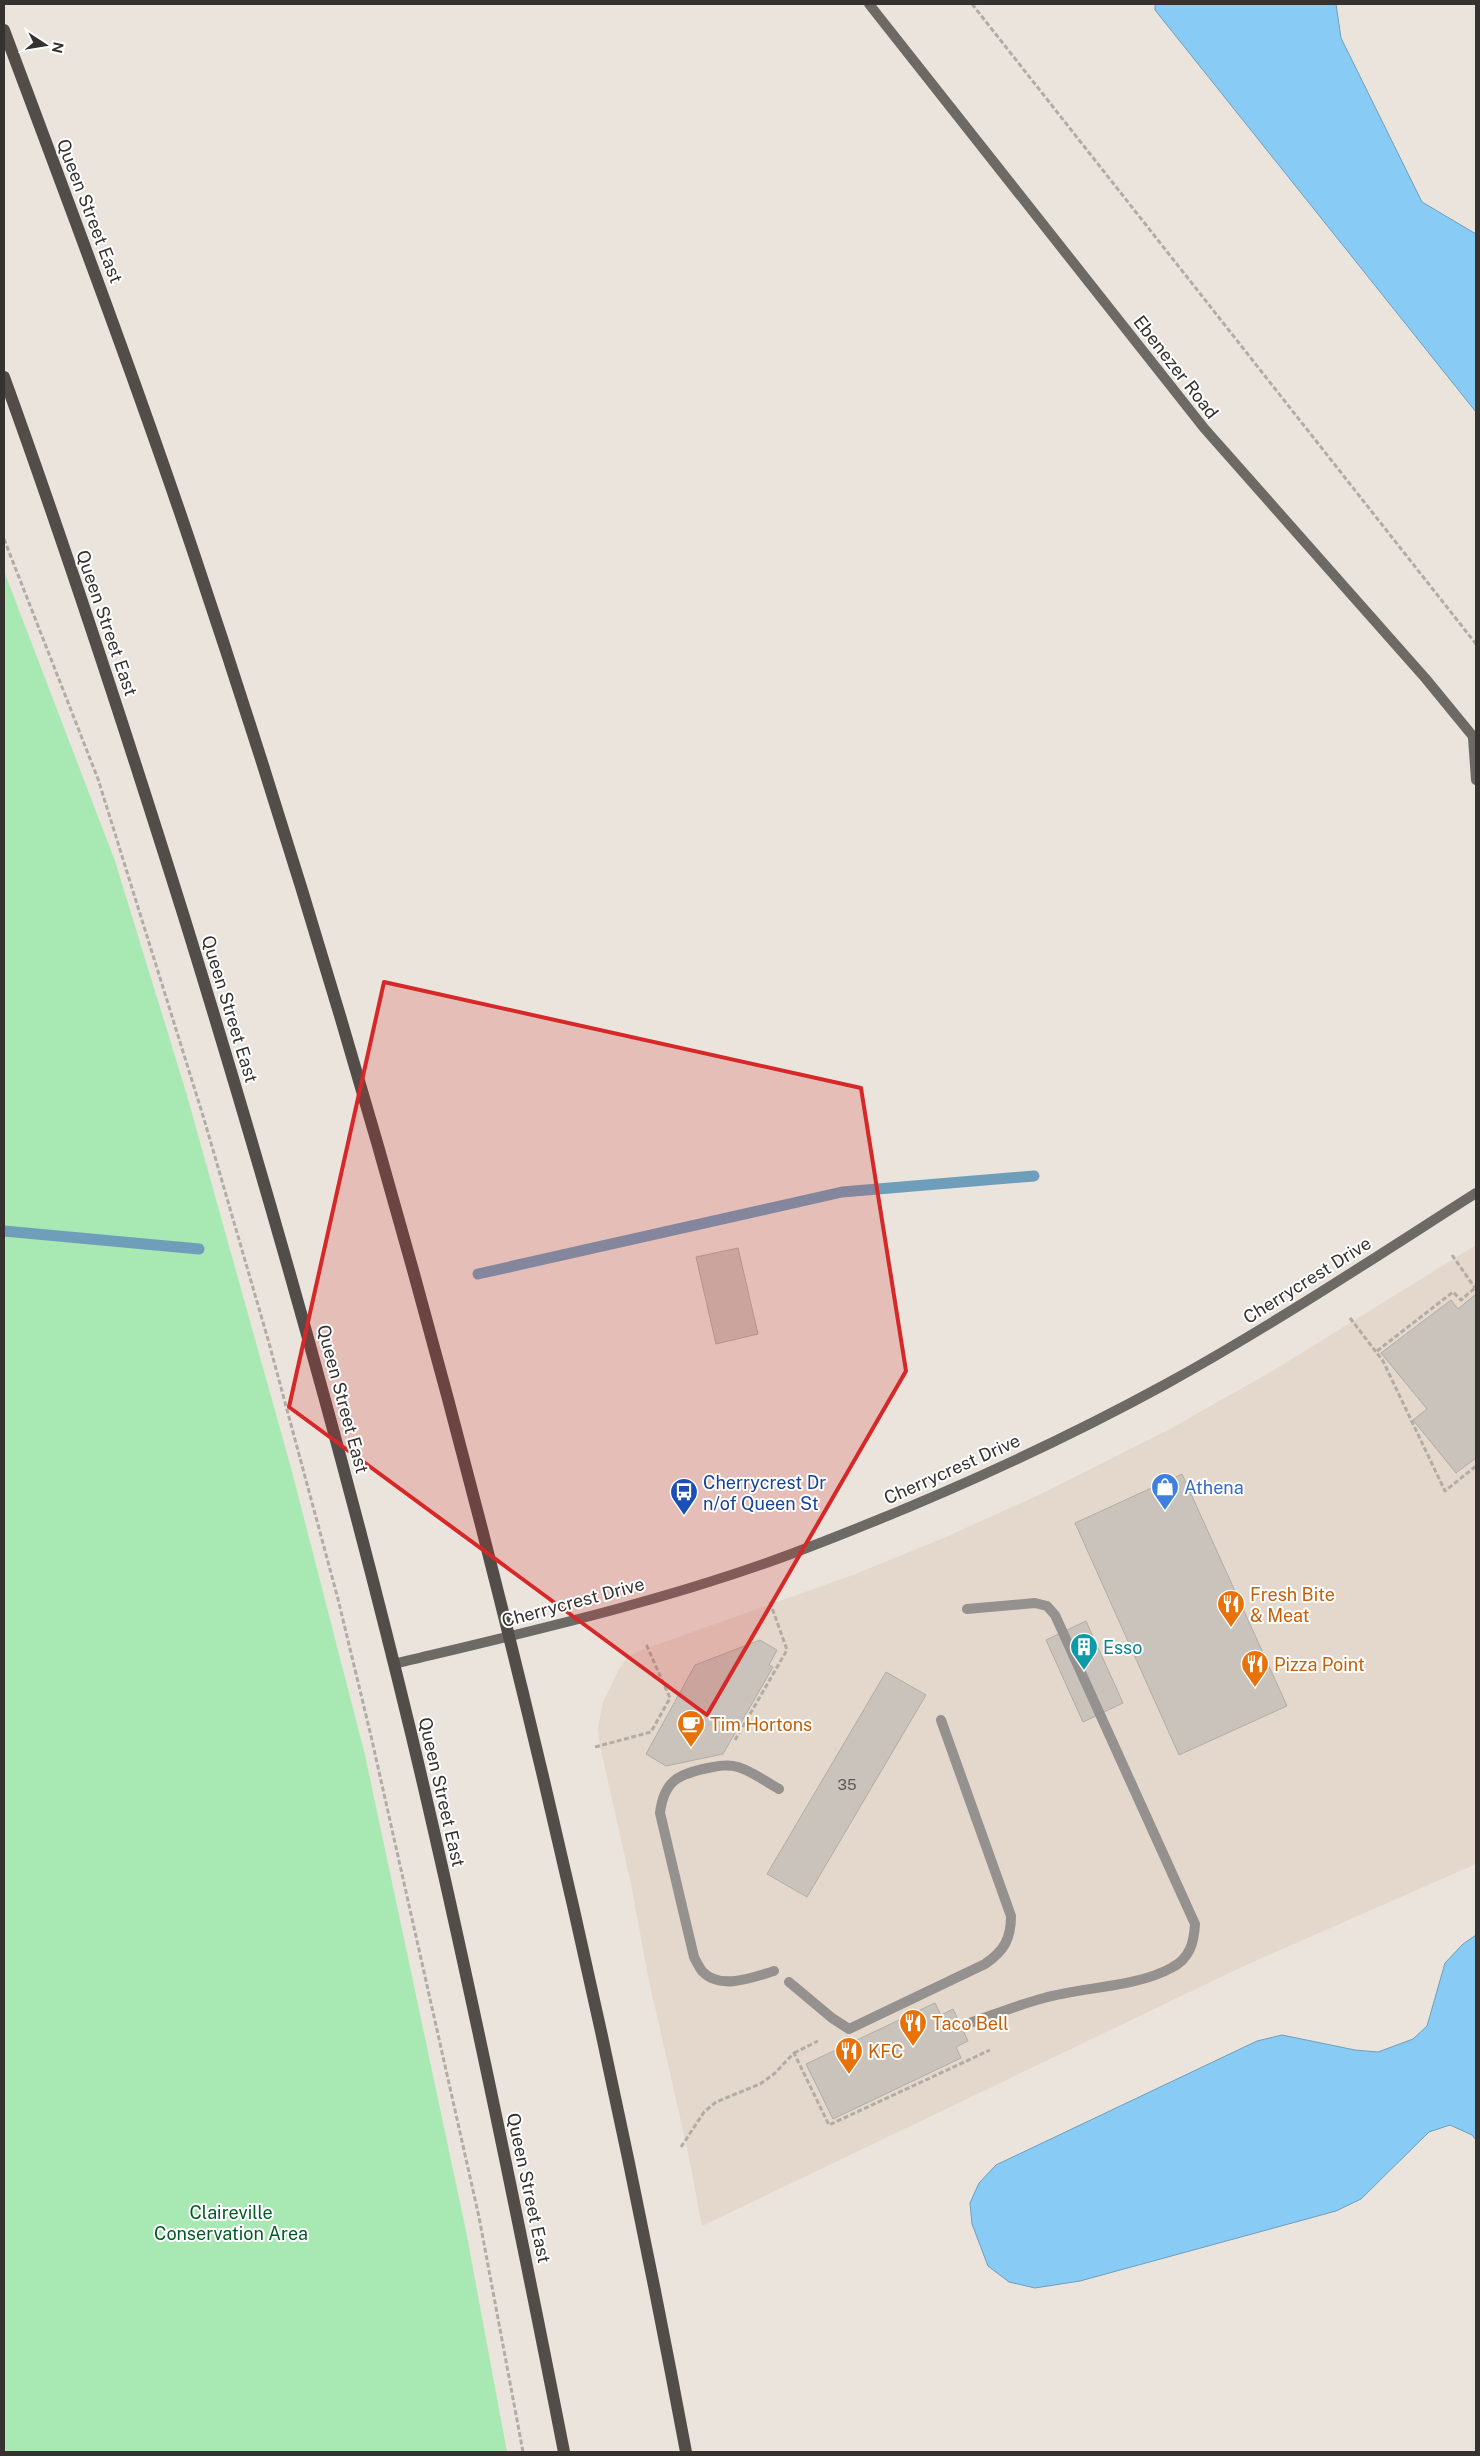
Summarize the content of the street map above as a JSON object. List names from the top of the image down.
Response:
{
  "streets": {
    "main road": ["Queen Street East"],
    "street": ["Ebenezer Road", "Cherrycrest Drive"]
  },
  "crossings": [
    ["Queen Street East", "Cherrycrest Drive"]
  ],
  "parks": ["Claireville Conservation Area"],
  "places": {
    "shop": ["Athena"],
    "bus stop": ["Cherrycrest Dr n/of Queen St"],
    "restaurant": [
      "Fresh Bite & Meat",
      "Pizza Point",
      "Taco Bell",
      "KFC"
    ],
    "building": ["Esso"],
    "cafe": ["Tim Hortons"]
  },
  "house_numbers": ["35"],
  "north": "right"
}
